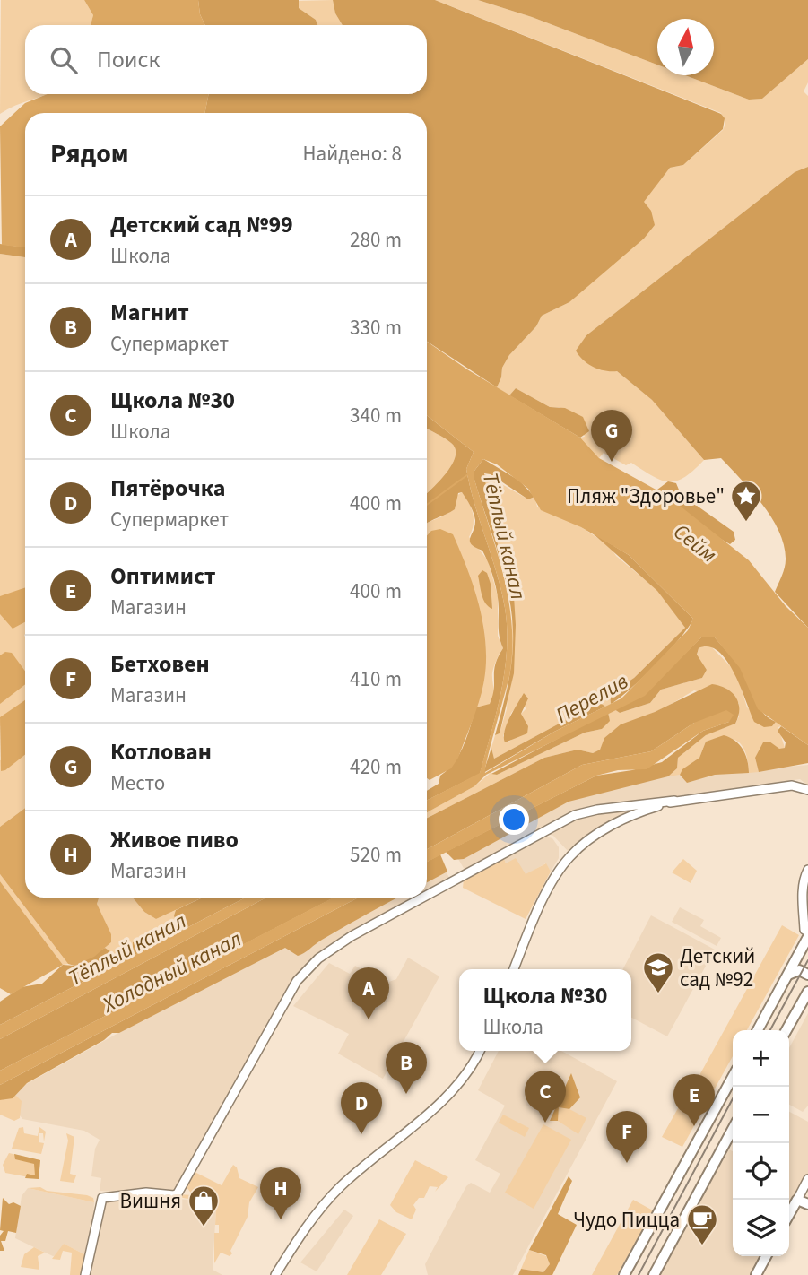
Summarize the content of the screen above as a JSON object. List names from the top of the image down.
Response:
{
  "water": [
    "Тёплый канал",
    "Сейм",
    "Перелив",
    "Холодный канал"
  ],
  "places": {
    "place": ["Пляж \"Здоровье\""],
    "school or university": ["Детский сад №92"],
    "shop": ["Вишня"],
    "cafe": ["Чудо Пицца"]
  },
  "north": "top",
  "page": {
    "search": "Поиск",
    "heading": ["Рядом", "Найдено: 8"],
    "list": [
      {
        "mark": "A",
        "name": "Детский сад №99",
        "note": "Школа",
        "value": "280 m"
      },
      {
        "mark": "B",
        "name": "Магнит",
        "note": "Супермаркет",
        "value": "330 m"
      },
      {
        "mark": "C",
        "name": "Щкола №30",
        "note": "Школа",
        "value": "340 m"
      },
      {
        "mark": "D",
        "name": "Пятёрочка",
        "note": "Супермаркет",
        "value": "400 m"
      },
      {
        "mark": "E",
        "name": "Оптимист",
        "note": "Магазин",
        "value": "400 m"
      },
      {
        "mark": "F",
        "name": "Бетховен",
        "note": "Магазин",
        "value": "410 m"
      },
      {
        "mark": "G",
        "name": "Котлован",
        "note": "Место",
        "value": "420 m"
      },
      {
        "mark": "H",
        "name": "Живое пиво",
        "note": "Магазин",
        "value": "520 m"
      }
    ],
    "pins": [
      "G",
      "A",
      "B",
      "C",
      "E",
      "D",
      "F",
      "H"
    ],
    "popup": ["Щкола №30", "Школа"],
    "map_buttons": ["+", "−"]
  }
}
